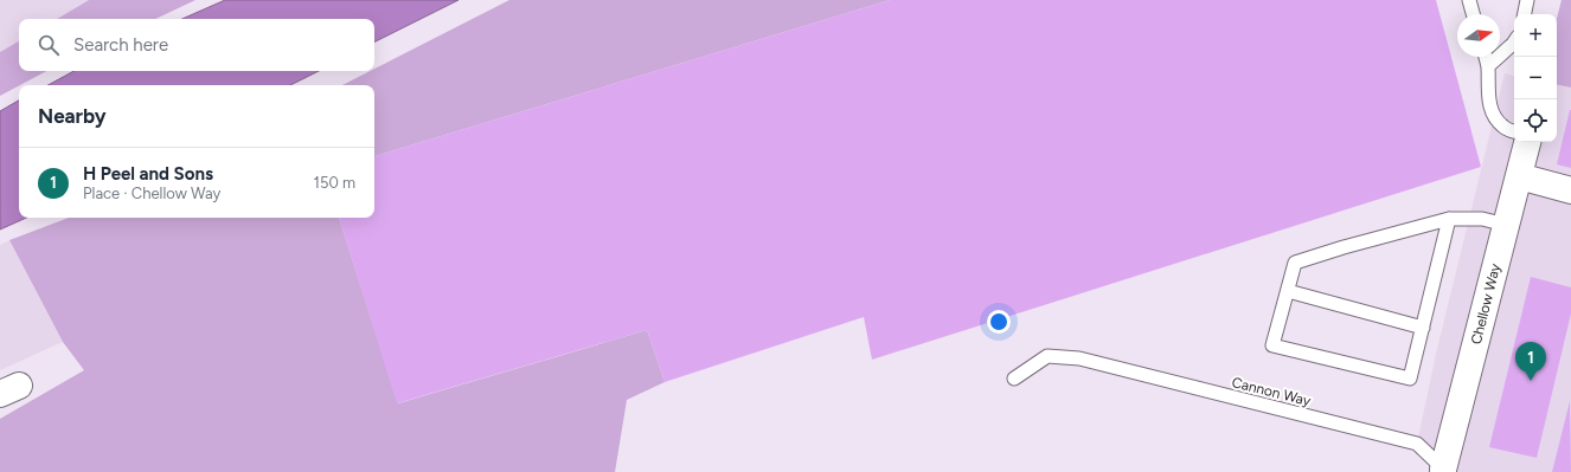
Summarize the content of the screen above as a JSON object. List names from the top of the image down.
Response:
{
  "streets": {
    "street": ["Chellow Way"],
    "lane": ["Cannon Way"]
  },
  "crossings": [
    ["Chellow Way", "Cannon Way"]
  ],
  "north": "right",
  "page": {
    "map_buttons": ["+", "−"],
    "search": "Search here",
    "heading": "Nearby",
    "list": [
      {
        "mark": "1",
        "name": "H Peel and Sons",
        "note": "Place · Chellow Way",
        "value": "150 m"
      }
    ],
    "pins": "1"
  }
}
